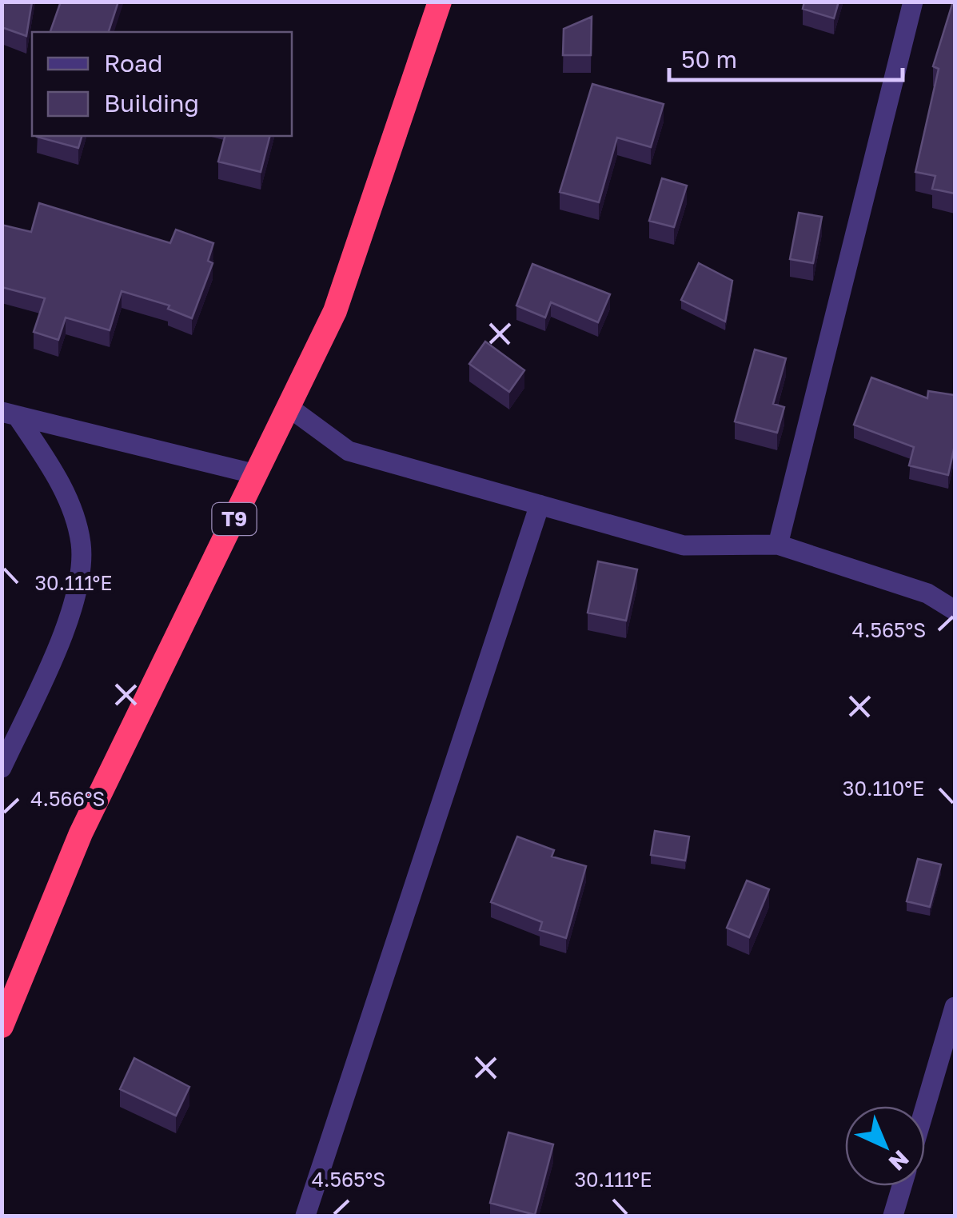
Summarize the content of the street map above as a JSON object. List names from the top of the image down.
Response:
{
  "streets": {
    "highway": ["T9"]
  },
  "legend": ["Road", "Building"],
  "scale_bar": "50 m",
  "north": "bottom right",
  "coordinates": [
    "30.111°E",
    "4.565°S",
    "30.110°E",
    "4.566°S"
  ]
}
